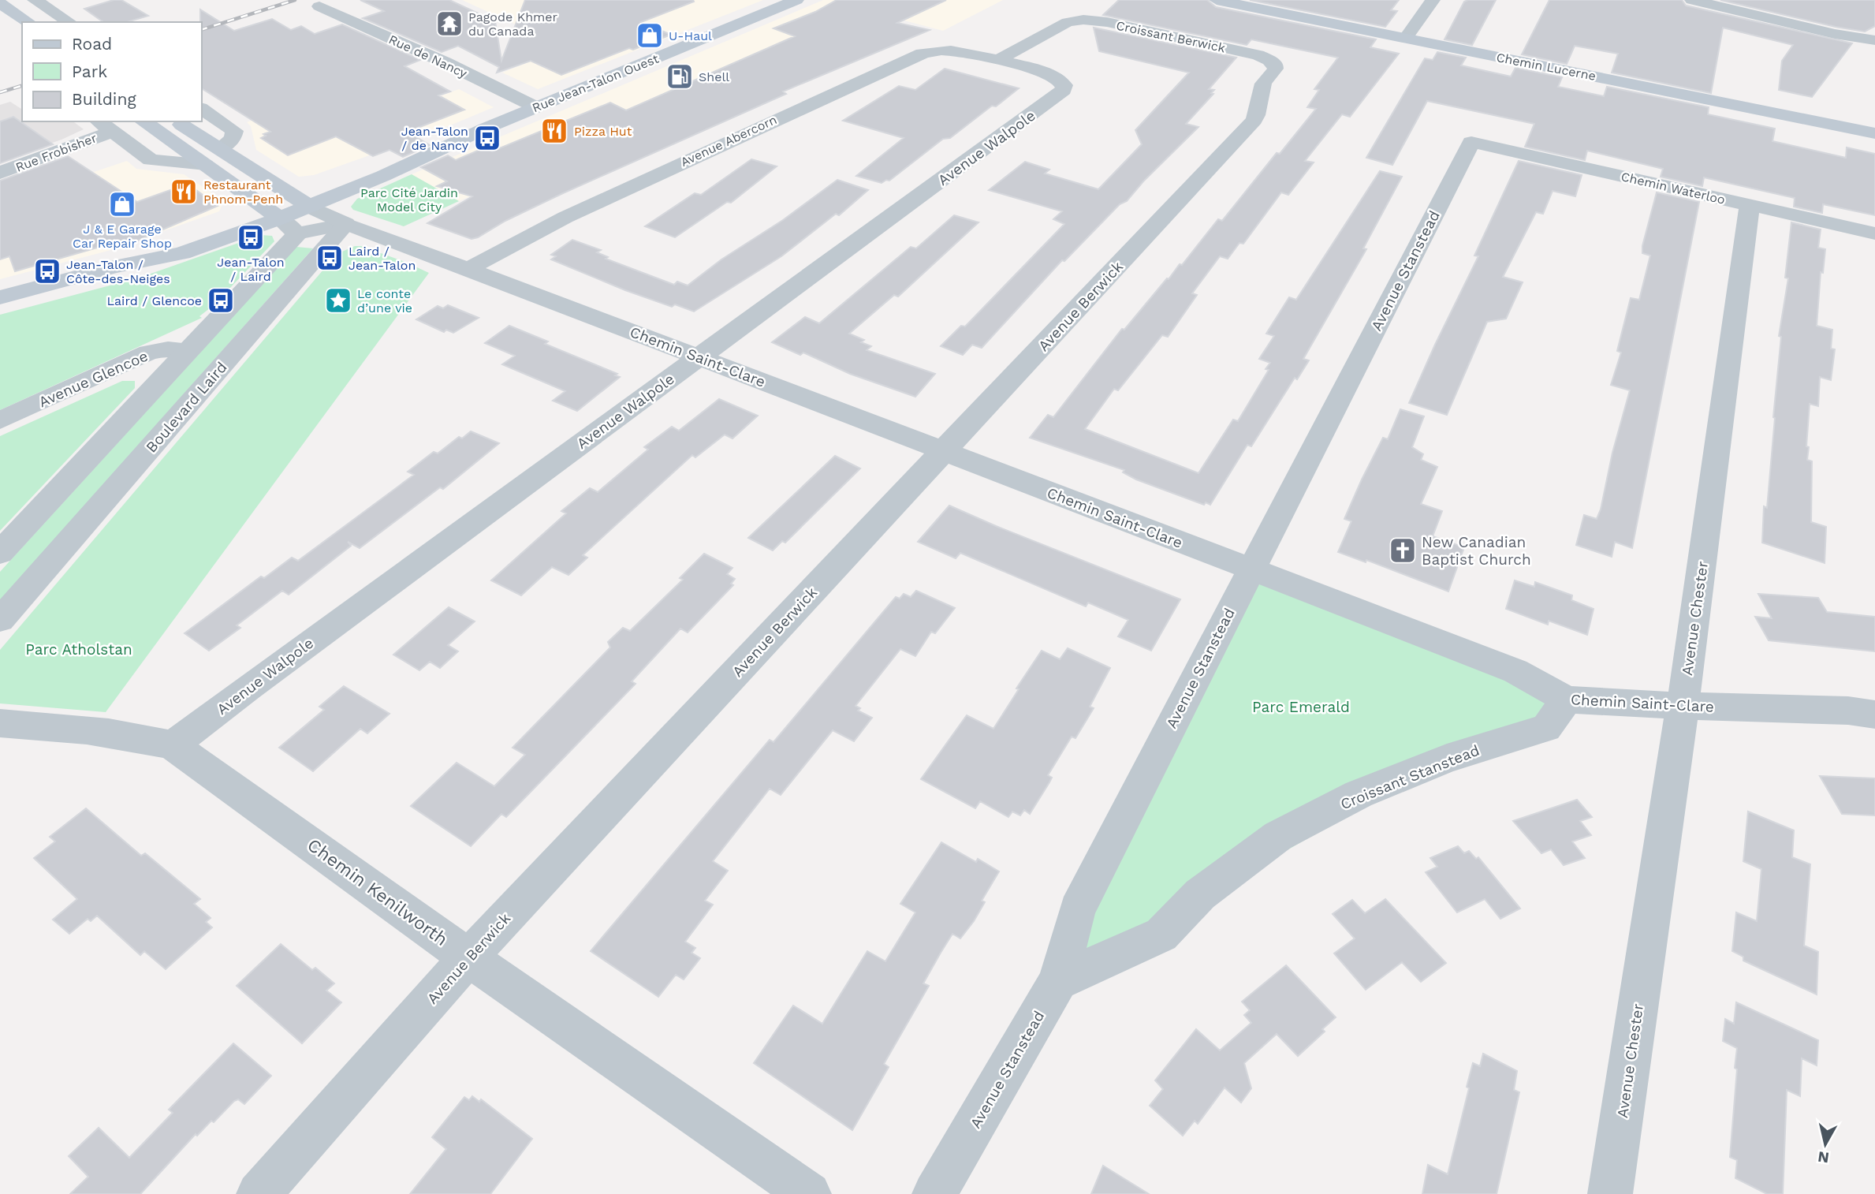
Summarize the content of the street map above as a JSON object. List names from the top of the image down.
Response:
{
  "streets": {
    "main road": ["Chemin Lucerne", "Rue Jean-Talon Ouest"],
    "street": [
      "Croissant Berwick",
      "Rue de Nancy",
      "Avenue Abercorn",
      "Avenue Walpole",
      "Rue Frobisher",
      "Chemin Waterloo",
      "Avenue Stanstead",
      "Avenue Berwick",
      "Chemin Saint-Clare",
      "Avenue Glencoe",
      "Boulevard Laird",
      "Avenue Chester",
      "Croissant Stanstead",
      "Chemin Kenilworth"
    ]
  },
  "crossings": [
    ["Croissant Berwick", "Avenue Abercorn"],
    ["Croissant Berwick", "Avenue Walpole"],
    ["Croissant Berwick", "Avenue Berwick"],
    ["Rue de Nancy", "Rue Jean-Talon Ouest"],
    ["Rue Jean-Talon Ouest", "Chemin Saint-Clare"],
    ["Avenue Abercorn", "Avenue Walpole"],
    ["Avenue Abercorn", "Chemin Saint-Clare"],
    ["Avenue Walpole", "Chemin Saint-Clare"],
    ["Avenue Walpole", "Chemin Kenilworth"],
    ["Chemin Waterloo", "Avenue Stanstead"],
    ["Chemin Waterloo", "Avenue Chester"],
    ["Avenue Stanstead", "Chemin Saint-Clare"],
    ["Avenue Stanstead", "Croissant Stanstead"],
    ["Avenue Berwick", "Chemin Saint-Clare"],
    ["Avenue Berwick", "Chemin Kenilworth"],
    ["Chemin Saint-Clare", "Boulevard Laird"],
    ["Chemin Saint-Clare", "Avenue Chester"],
    ["Chemin Saint-Clare", "Croissant Stanstead"]
  ],
  "parks": ["Parc Cité Jardin Model City", "Parc Atholstan", "Parc Emerald"],
  "places": {
    "temple": ["Pagode Khmer du Canada"],
    "shop": ["U-Haul", "J & E Garage Car Repair Shop"],
    "fuel station": ["Shell"],
    "restaurant": ["Pizza Hut", "Restaurant Phnom-Penh"],
    "bus stop": [
      "Jean-Talon / de Nancy",
      "Jean-Talon / Laird",
      "Laird / Jean-Talon",
      "Jean-Talon / Côte-des-Neiges",
      "Laird / Glencoe"
    ],
    "place": ["Le conte d’une vie"],
    "church": ["New Canadian Baptist Church"]
  },
  "legend": ["Road", "Park", "Building"],
  "north": "bottom"
}
